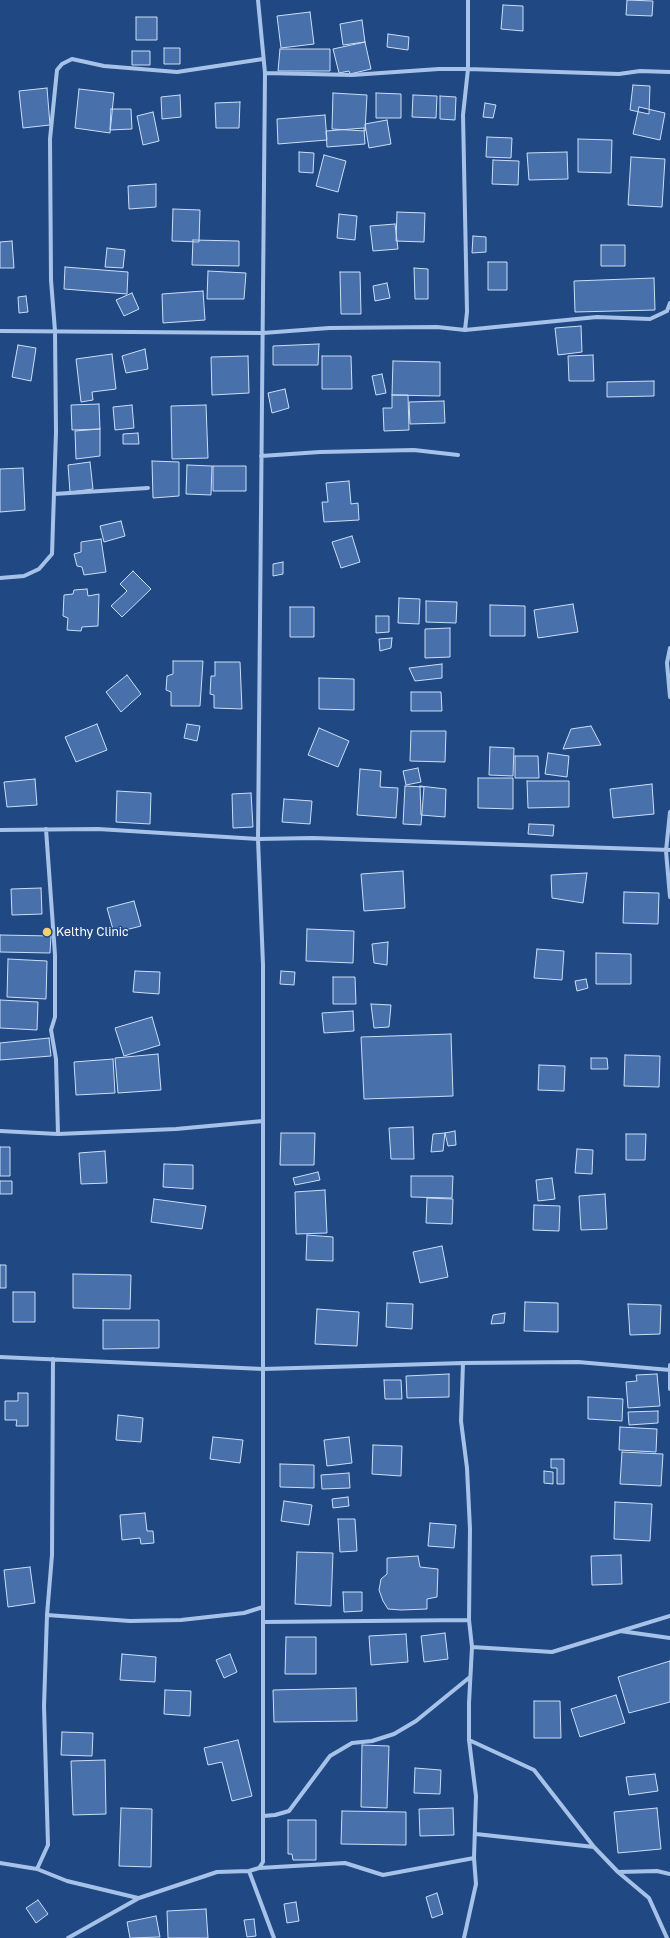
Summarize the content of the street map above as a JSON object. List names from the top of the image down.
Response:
{
  "places": ["Kelthy Clinic"]
}
